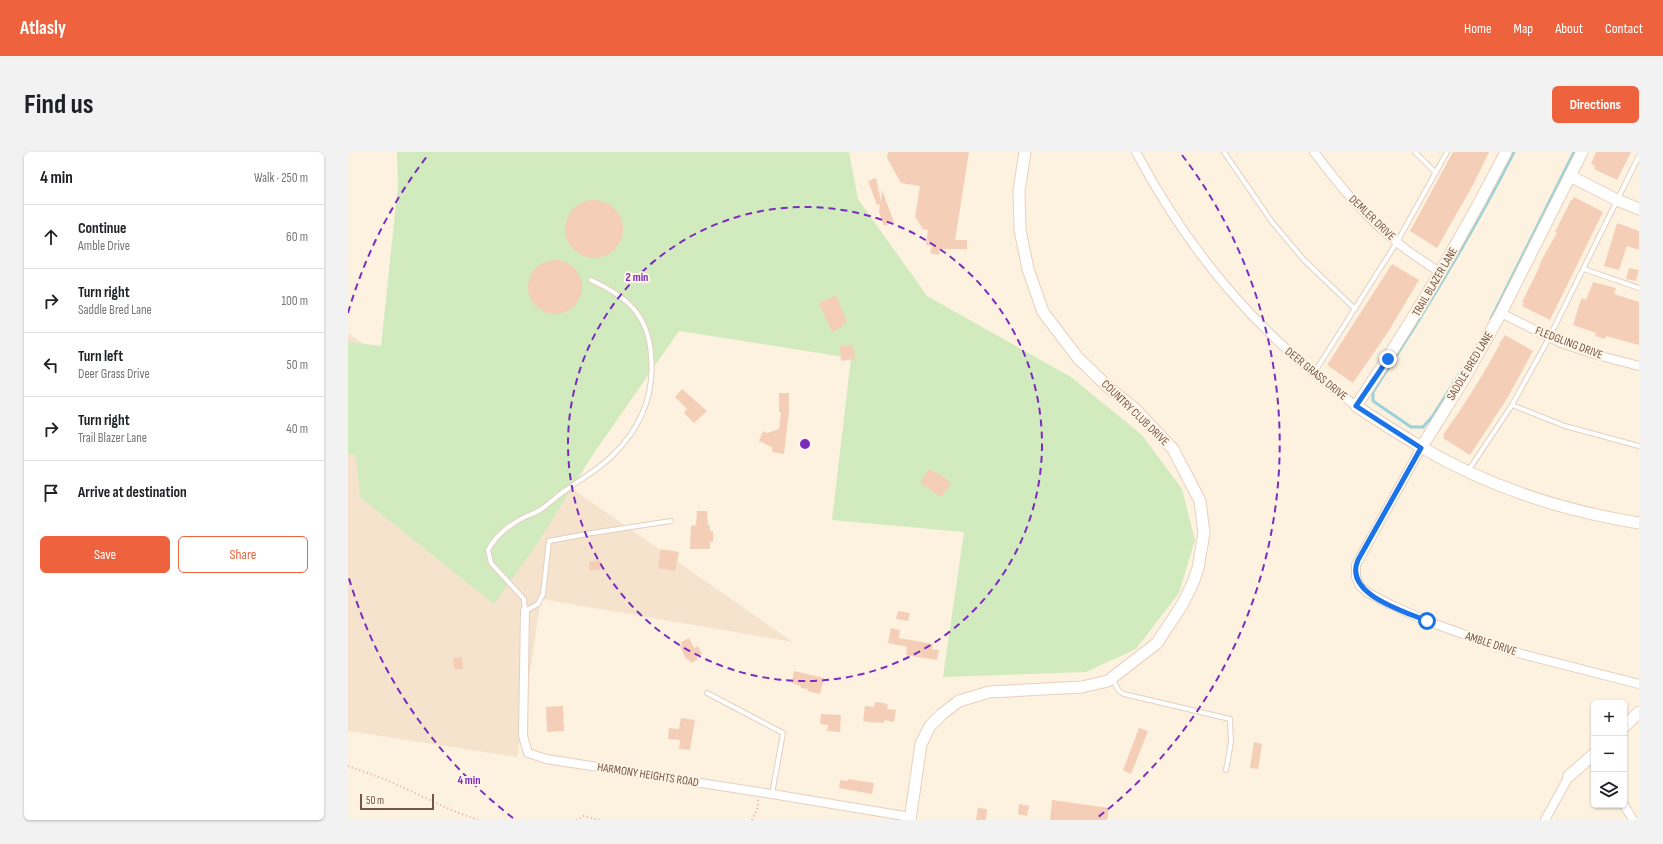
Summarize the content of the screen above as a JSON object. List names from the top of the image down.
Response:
{
  "streets": {
    "street": [
      "DEMLER DRIVE",
      "TRAIL BLAZER LANE",
      "FLEDGLING DRIVE",
      "SADDLE BRED LANE",
      "DEER GRASS DRIVE",
      "COUNTRY CLUB DRIVE",
      "AMBLE DRIVE",
      "HARMONY HEIGHTS ROAD"
    ]
  },
  "crossings": [
    ["DEMLER DRIVE", "TRAIL BLAZER LANE"],
    ["TRAIL BLAZER LANE", "DEER GRASS DRIVE"],
    ["FLEDGLING DRIVE", "SADDLE BRED LANE"],
    ["SADDLE BRED LANE", "DEER GRASS DRIVE"],
    ["SADDLE BRED LANE", "AMBLE DRIVE"],
    ["COUNTRY CLUB DRIVE", "HARMONY HEIGHTS ROAD"]
  ],
  "scale_bar": "50 m",
  "page": {
    "header": "Atlasly",
    "nav": [
      "Home",
      "Map",
      "About",
      "Contact"
    ],
    "buttons": [
      "Directions",
      ["Save", "Share"]
    ],
    "title": "Find us",
    "heading": ["4 min", "Walk · 250 m"],
    "list": [
      ["Continue", "Amble Drive", "60 m"],
      ["Turn right", "Saddle Bred Lane", "100 m"],
      ["Turn left", "Deer Grass Drive", "50 m"],
      ["Turn right", "Trail Blazer Lane", "40 m"],
      "Arrive at destination"
    ],
    "map_buttons": ["+", "−"],
    "scale": "50 m"
  },
  "rings": ["2 min", "4 min"]
}
